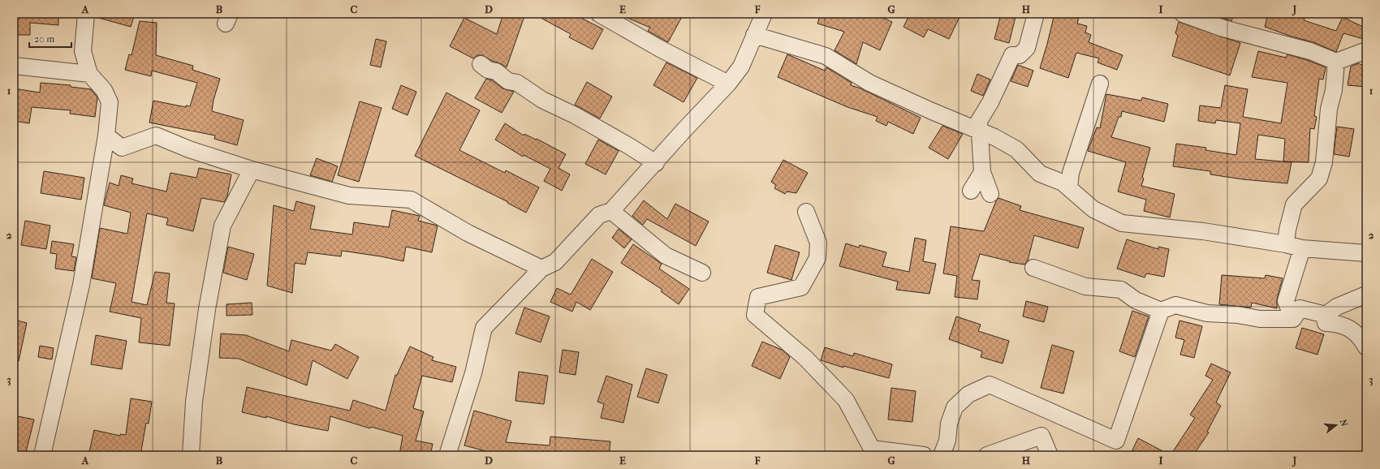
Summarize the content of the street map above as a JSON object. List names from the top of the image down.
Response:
{
  "scale_bar": "20 m",
  "north": "right",
  "grid": {
    "columns": [
      "A",
      "B",
      "C",
      "D",
      "E",
      "F",
      "G",
      "H",
      "I",
      "J"
    ],
    "rows": ["1", "2", "3"]
  }
}
